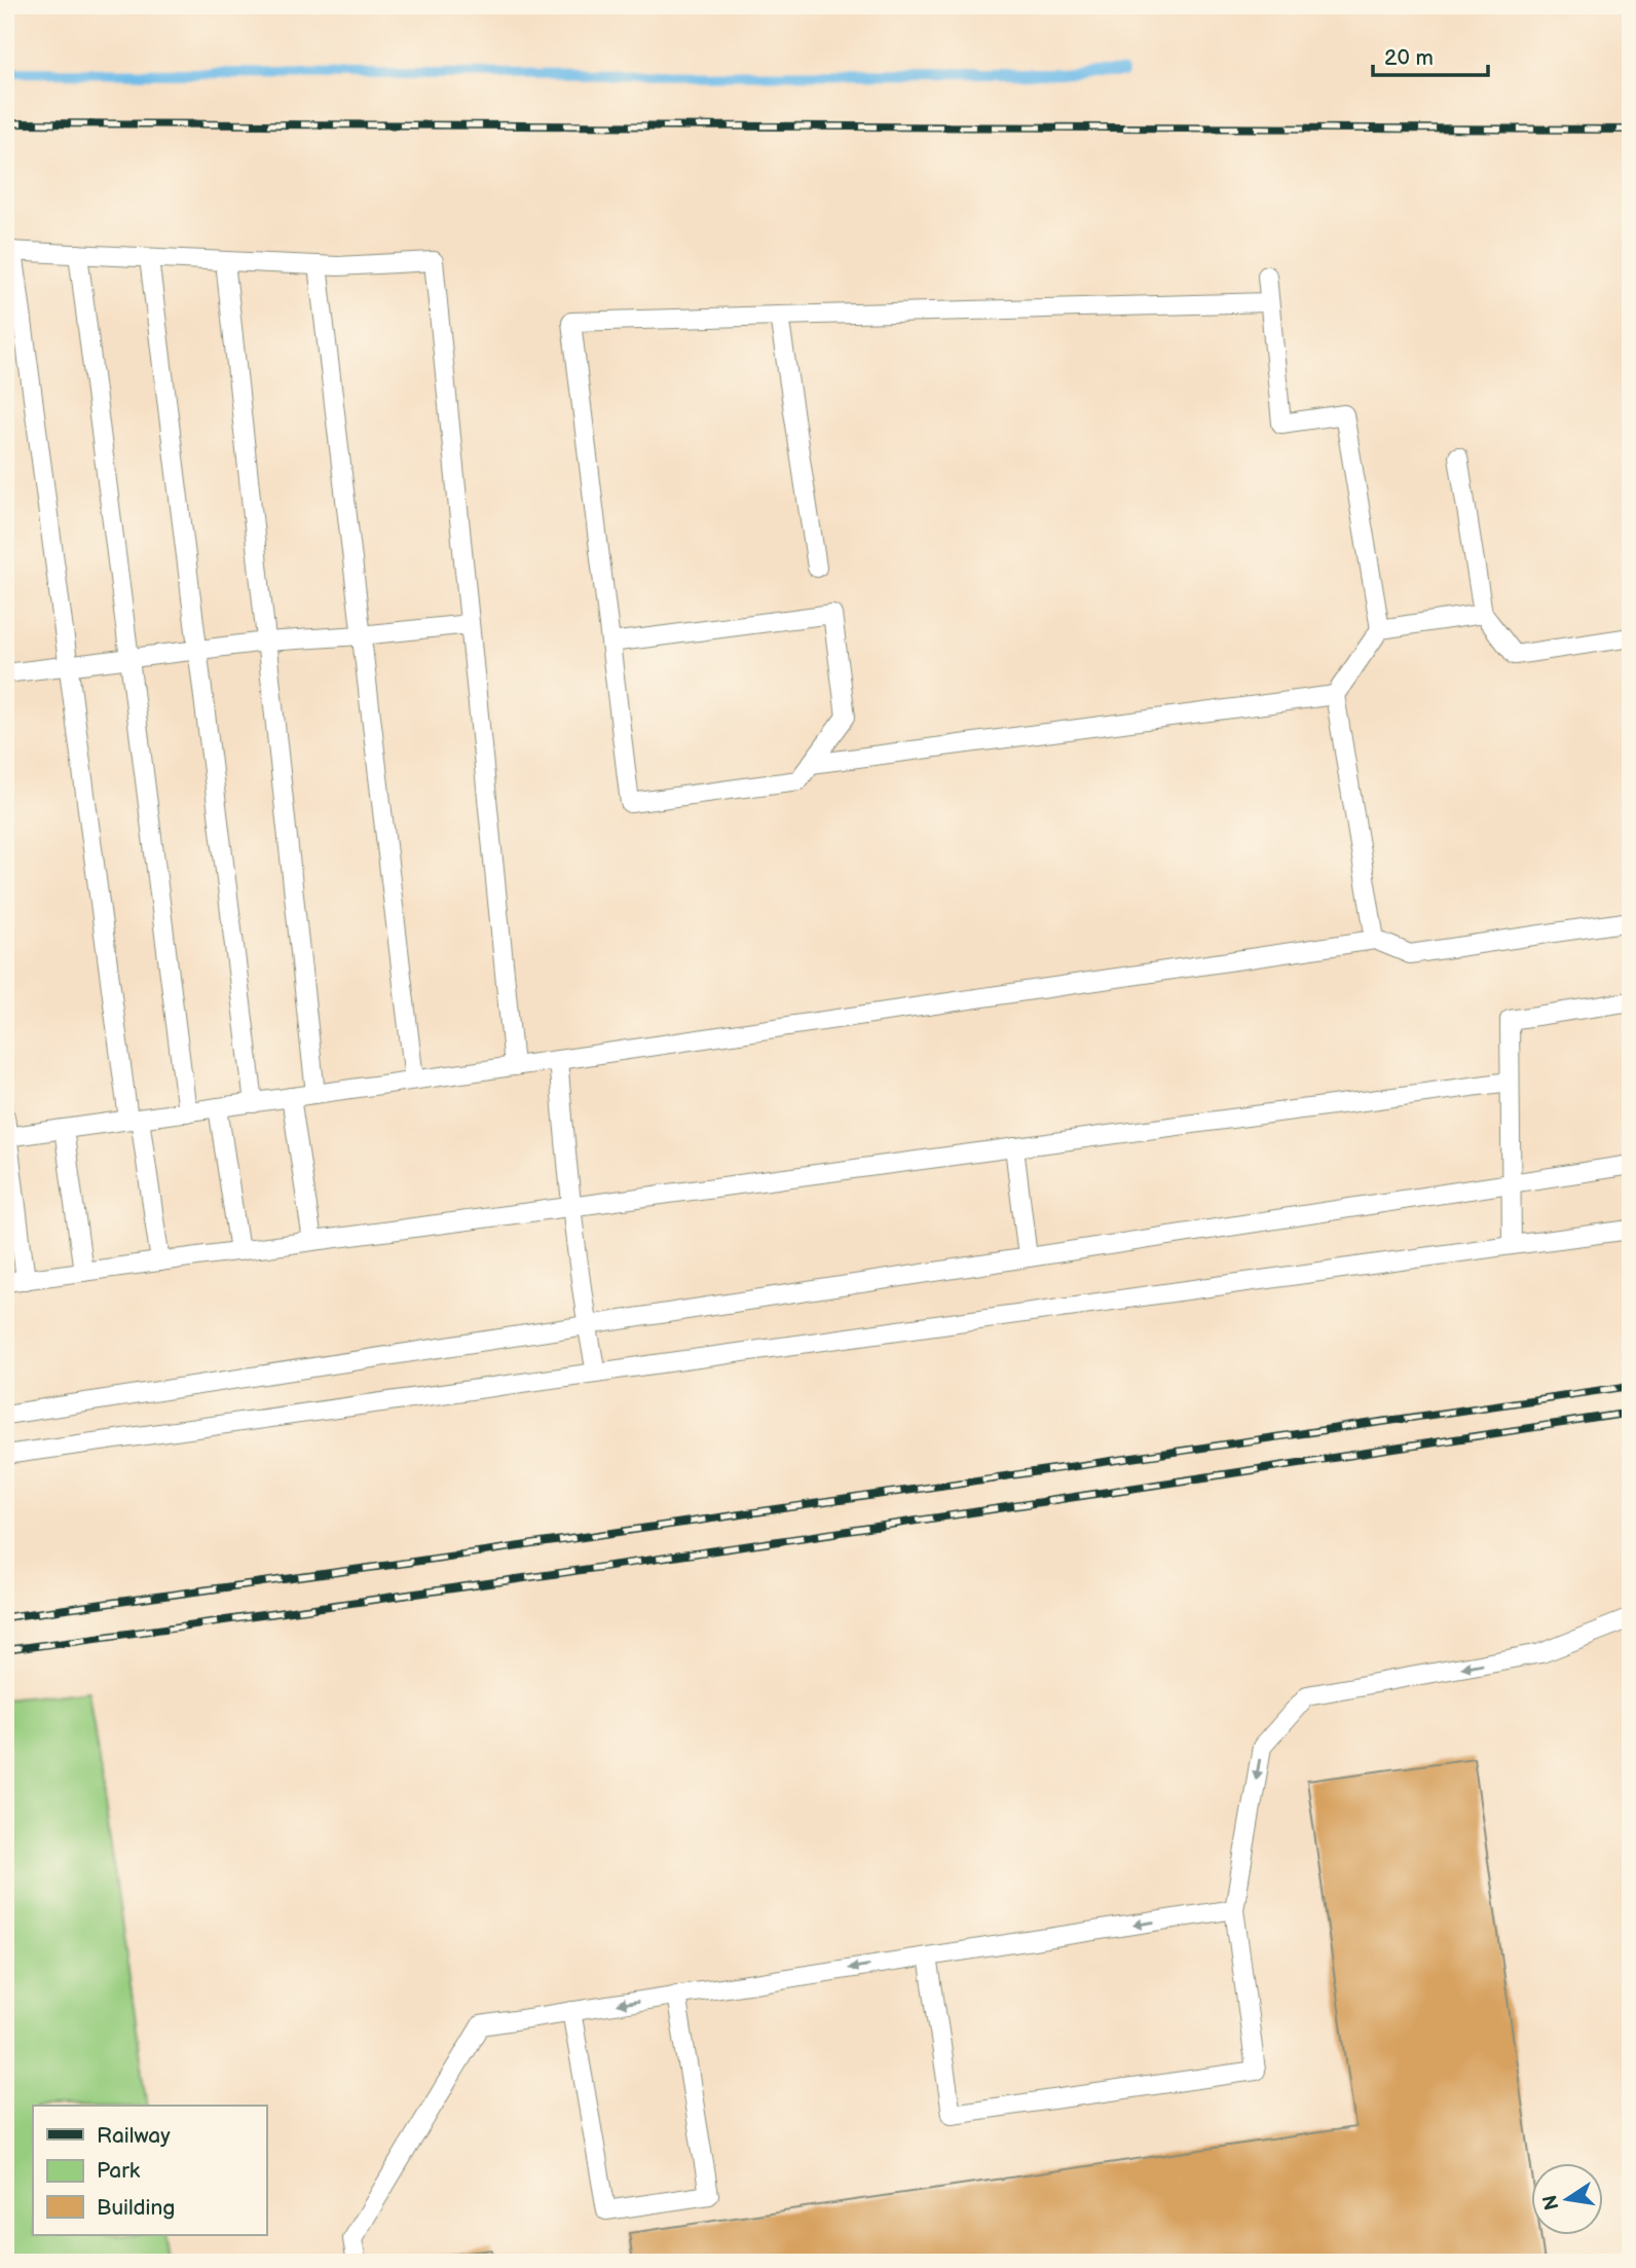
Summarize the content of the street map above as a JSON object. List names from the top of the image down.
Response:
{
  "legend": ["Railway", "Park", "Building"],
  "scale_bar": "20 m",
  "north": "left"
}
